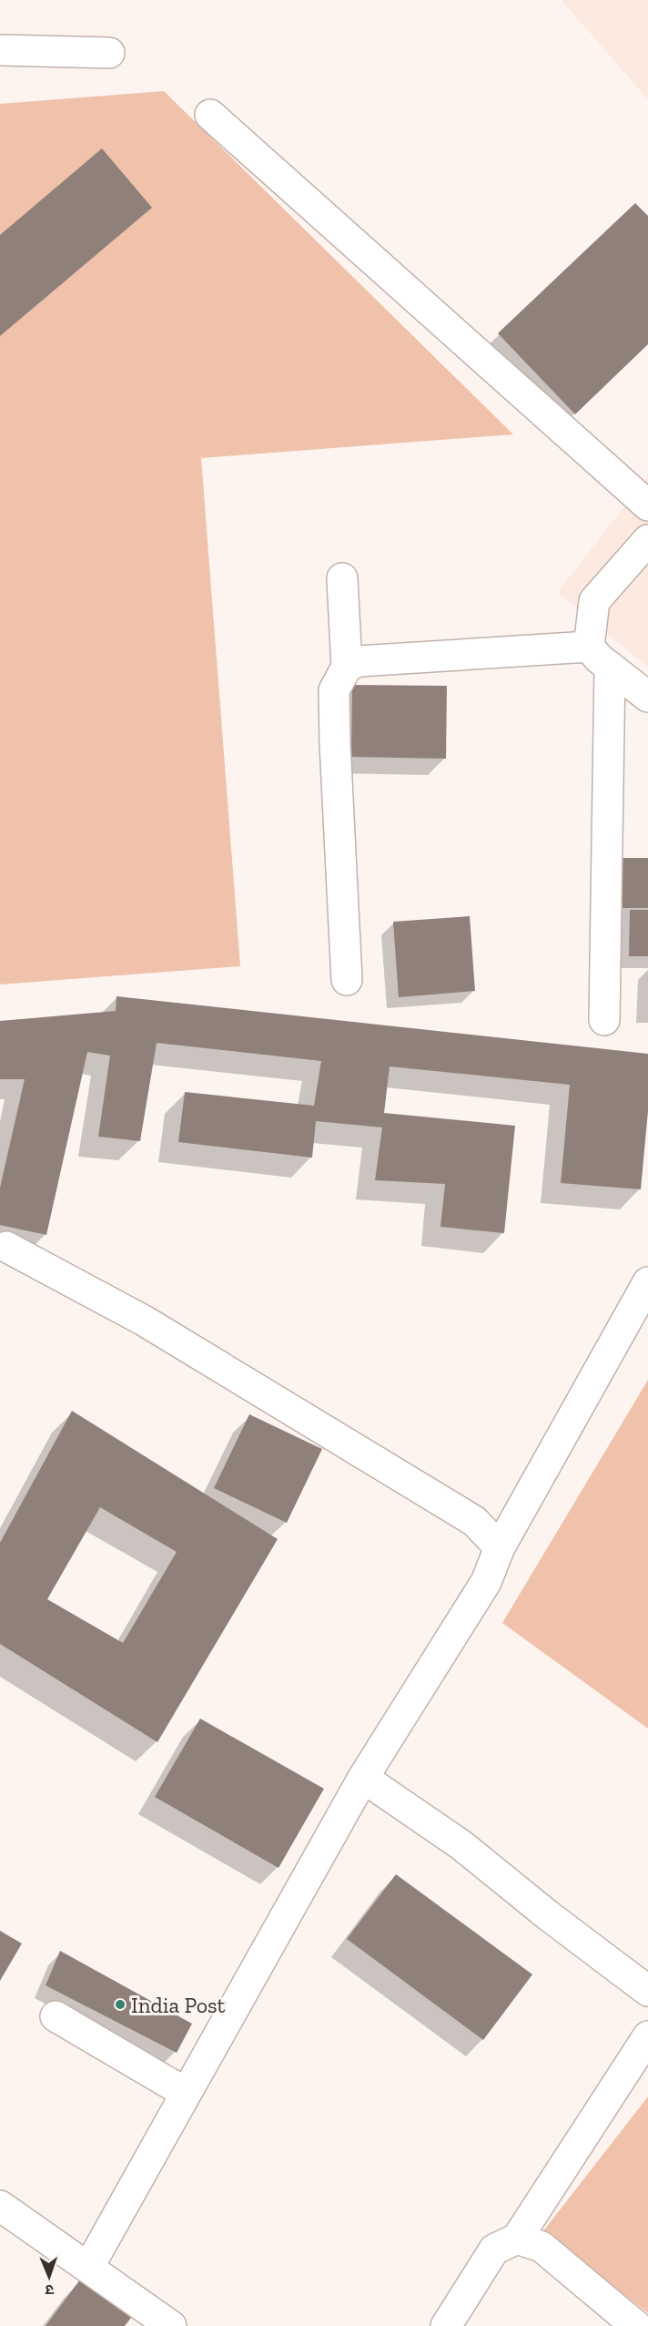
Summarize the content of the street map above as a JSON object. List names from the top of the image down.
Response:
{
  "places": ["India Post"],
  "north": "bottom"
}
